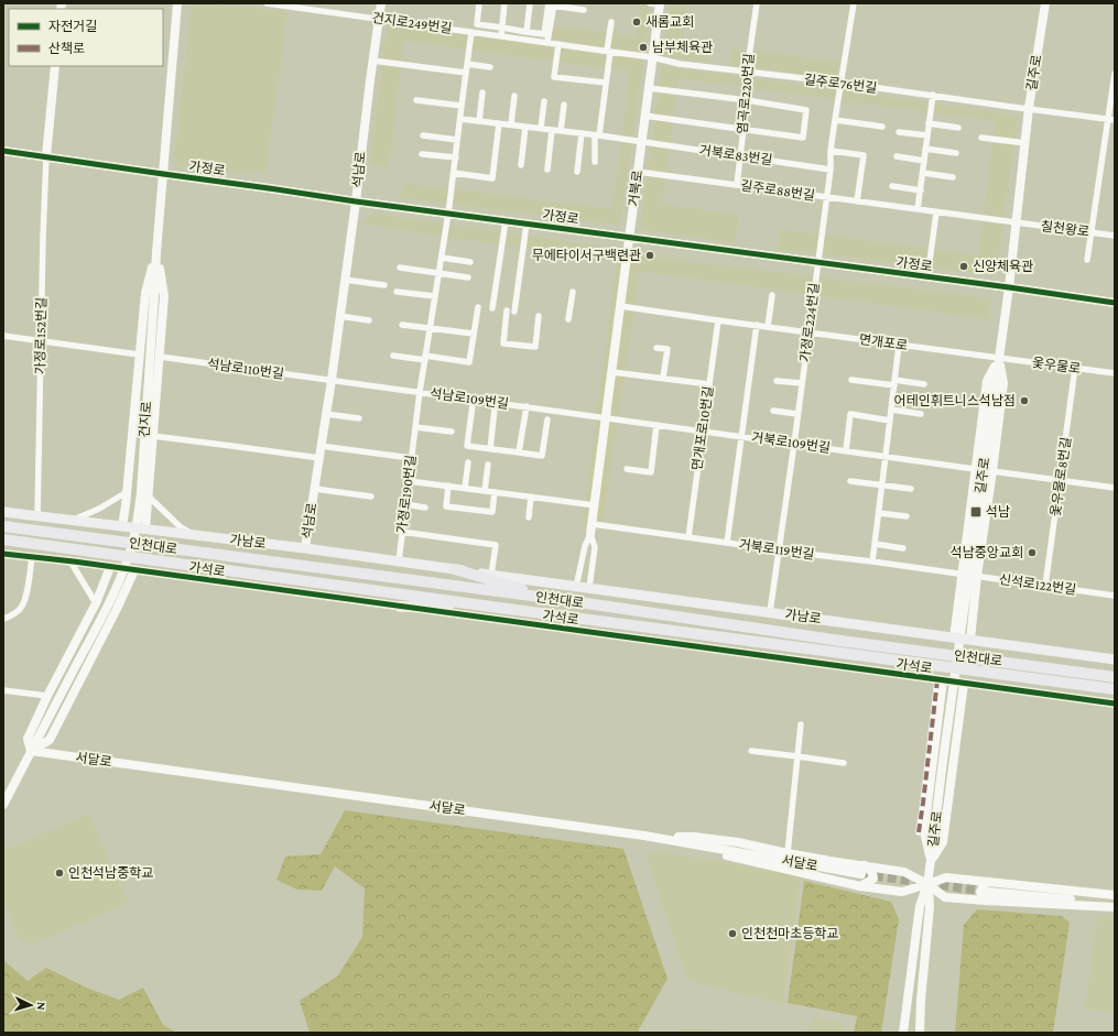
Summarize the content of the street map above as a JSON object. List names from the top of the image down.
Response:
{
  "streets": {
    "highway": ["인천대로"],
    "main road": ["가남로"],
    "street": [
      "건지로249번길",
      "길주로",
      "길주로76번길",
      "염곡로220번길",
      "거북로83번길",
      "가정로",
      "석남로",
      "거북로",
      "길주로88번길",
      "칠천왕로",
      "가정로224번길",
      "가정로152번길",
      "면개포로",
      "옻우물로",
      "석남로110번길",
      "석남로109번길",
      "건지로",
      "면개포로10번길",
      "거북로109번길",
      "옻우물로8번길",
      "가정로190번길",
      "거북로119번길",
      "가석로",
      "신석로122번길",
      "서달로"
    ]
  },
  "crossings": [
    ["건지로249번길", "길주로76번길"],
    ["건지로249번길", "석남로"],
    ["건지로249번길", "거북로"],
    ["건지로249번길", "가정로190번길"],
    ["길주로", "길주로76번길"],
    ["길주로", "가정로"],
    ["길주로", "길주로88번길"],
    ["길주로", "칠천왕로"],
    ["길주로", "면개포로"],
    ["길주로", "옻우물로"],
    ["길주로", "가석로"],
    ["길주로76번길", "염곡로220번길"],
    ["길주로76번길", "거북로"],
    ["길주로76번길", "가정로224번길"],
    ["염곡로220번길", "거북로83번길"],
    ["염곡로220번길", "길주로88번길"],
    ["거북로83번길", "거북로"],
    ["거북로83번길", "가정로224번길"],
    ["거북로83번길", "가정로190번길"],
    ["가정로", "석남로"],
    ["가정로", "거북로"],
    ["가정로", "길주로88번길"],
    ["가정로", "가정로224번길"],
    ["가정로", "가정로152번길"],
    ["가정로", "건지로"],
    ["가정로", "가정로190번길"],
    ["석남로", "석남로110번길"],
    ["석남로", "석남로109번길"],
    ["석남로", "가남로"],
    ["거북로", "길주로88번길"],
    ["거북로", "면개포로"],
    ["거북로", "석남로109번길"],
    ["거북로", "거북로109번길"],
    ["거북로", "거북로119번길"],
    ["길주로88번길", "칠천왕로"],
    ["길주로88번길", "가정로224번길"],
    ["가정로224번길", "면개포로"],
    ["가정로224번길", "거북로109번길"],
    ["가정로224번길", "가남로"],
    ["가정로224번길", "거북로119번길"],
    ["가정로152번길", "가남로"],
    ["면개포로", "옻우물로"],
    ["면개포로", "면개포로10번길"],
    ["옻우물로", "옻우물로8번길"],
    ["석남로110번길", "석남로109번길"],
    ["석남로109번길", "거북로109번길"],
    ["석남로109번길", "가정로190번길"],
    ["건지로", "서달로"],
    ["면개포로10번길", "거북로109번길"],
    ["면개포로10번길", "거북로119번길"],
    ["옻우물로8번길", "신석로122번길"],
    ["가정로190번길", "가남로"],
    ["거북로119번길", "신석로122번길"]
  ],
  "places": {
    "other": [
      "새롬교회",
      "남부체육관",
      "무에타이서구백련관",
      "신양체육관",
      "어테인휘트니스석남점",
      "석남중앙교회",
      "인천석남중학교",
      "인천천마초등학교"
    ],
    "transit": ["석남"]
  },
  "legend": ["자전거길", "산책로"],
  "north": "right"
}
